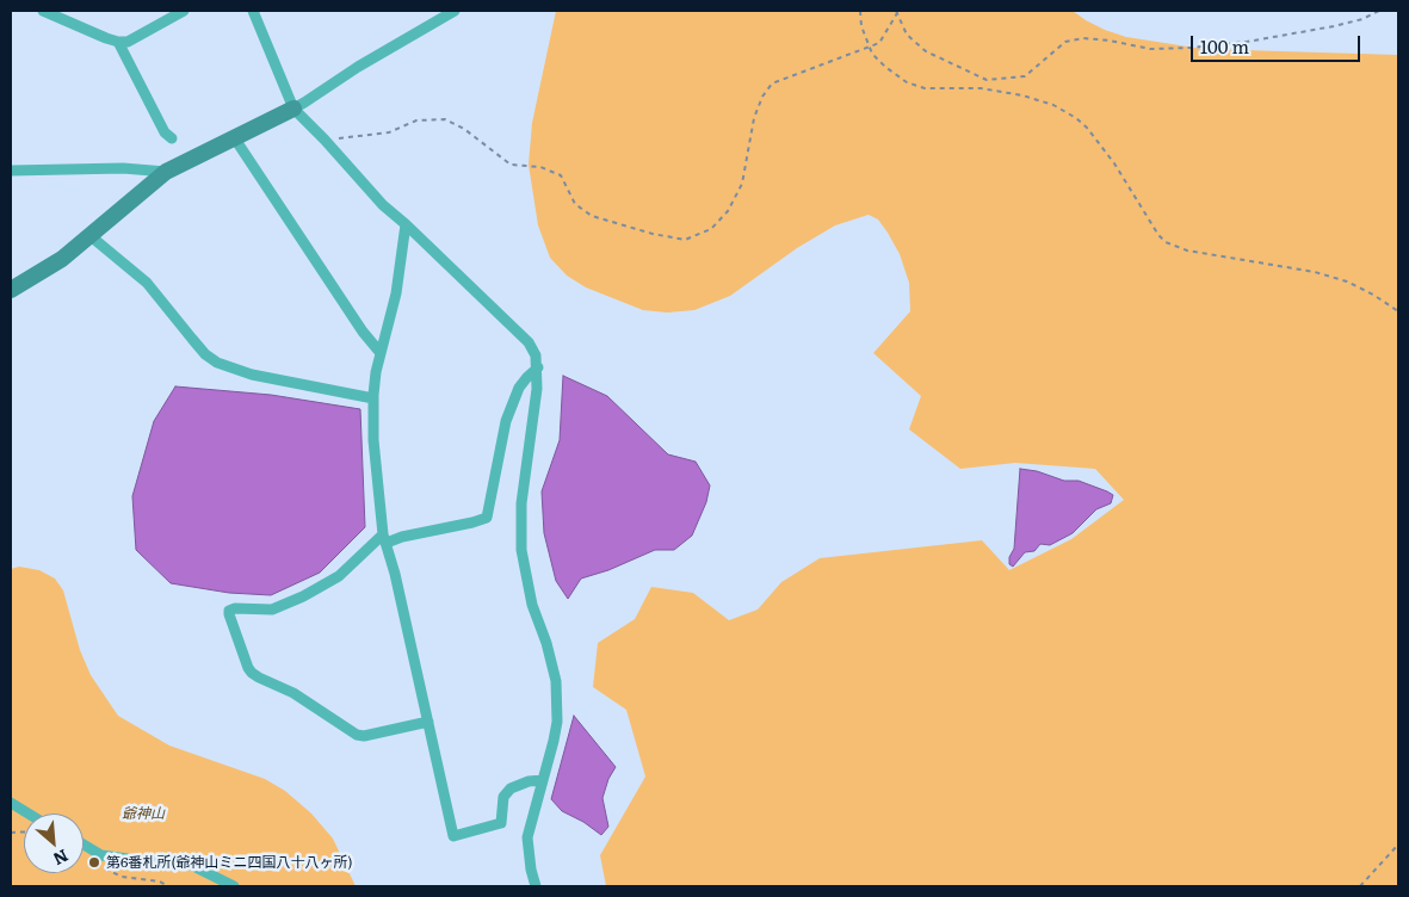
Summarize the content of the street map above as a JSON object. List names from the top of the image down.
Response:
{
  "parks": ["爺神山"],
  "places": ["第6番札所(爺神山ミニ四国八十八ヶ所)"],
  "scale_bar": "100 m",
  "north": "bottom right"
}
